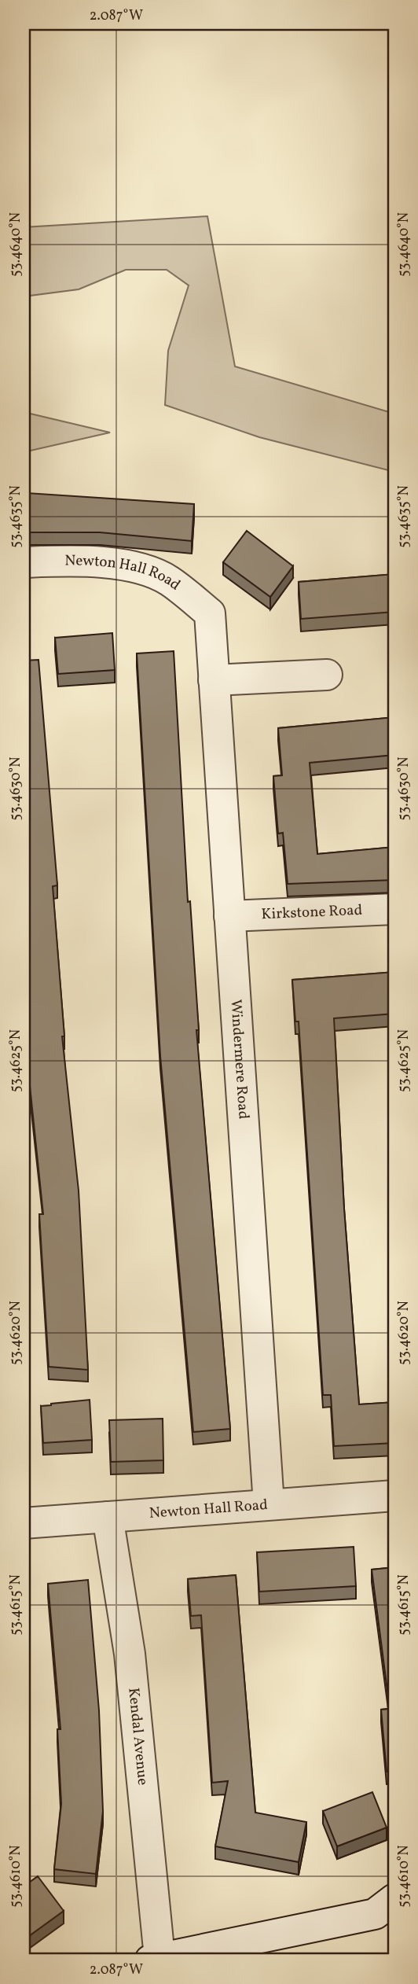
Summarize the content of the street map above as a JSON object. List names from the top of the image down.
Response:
{
  "streets": {
    "street": [
      "Newton Hall Road",
      "Kirkstone Road",
      "Windermere Road",
      "Kendal Avenue"
    ]
  },
  "crossings": [
    ["Newton Hall Road", "Windermere Road"],
    ["Newton Hall Road", "Kendal Avenue"],
    ["Kirkstone Road", "Windermere Road"]
  ],
  "coordinates": [
    "2.087°W",
    "53.4640°N",
    "53.4635°N",
    "53.4630°N",
    "53.4625°N",
    "53.4620°N",
    "53.4615°N",
    "53.4610°N"
  ]
}
